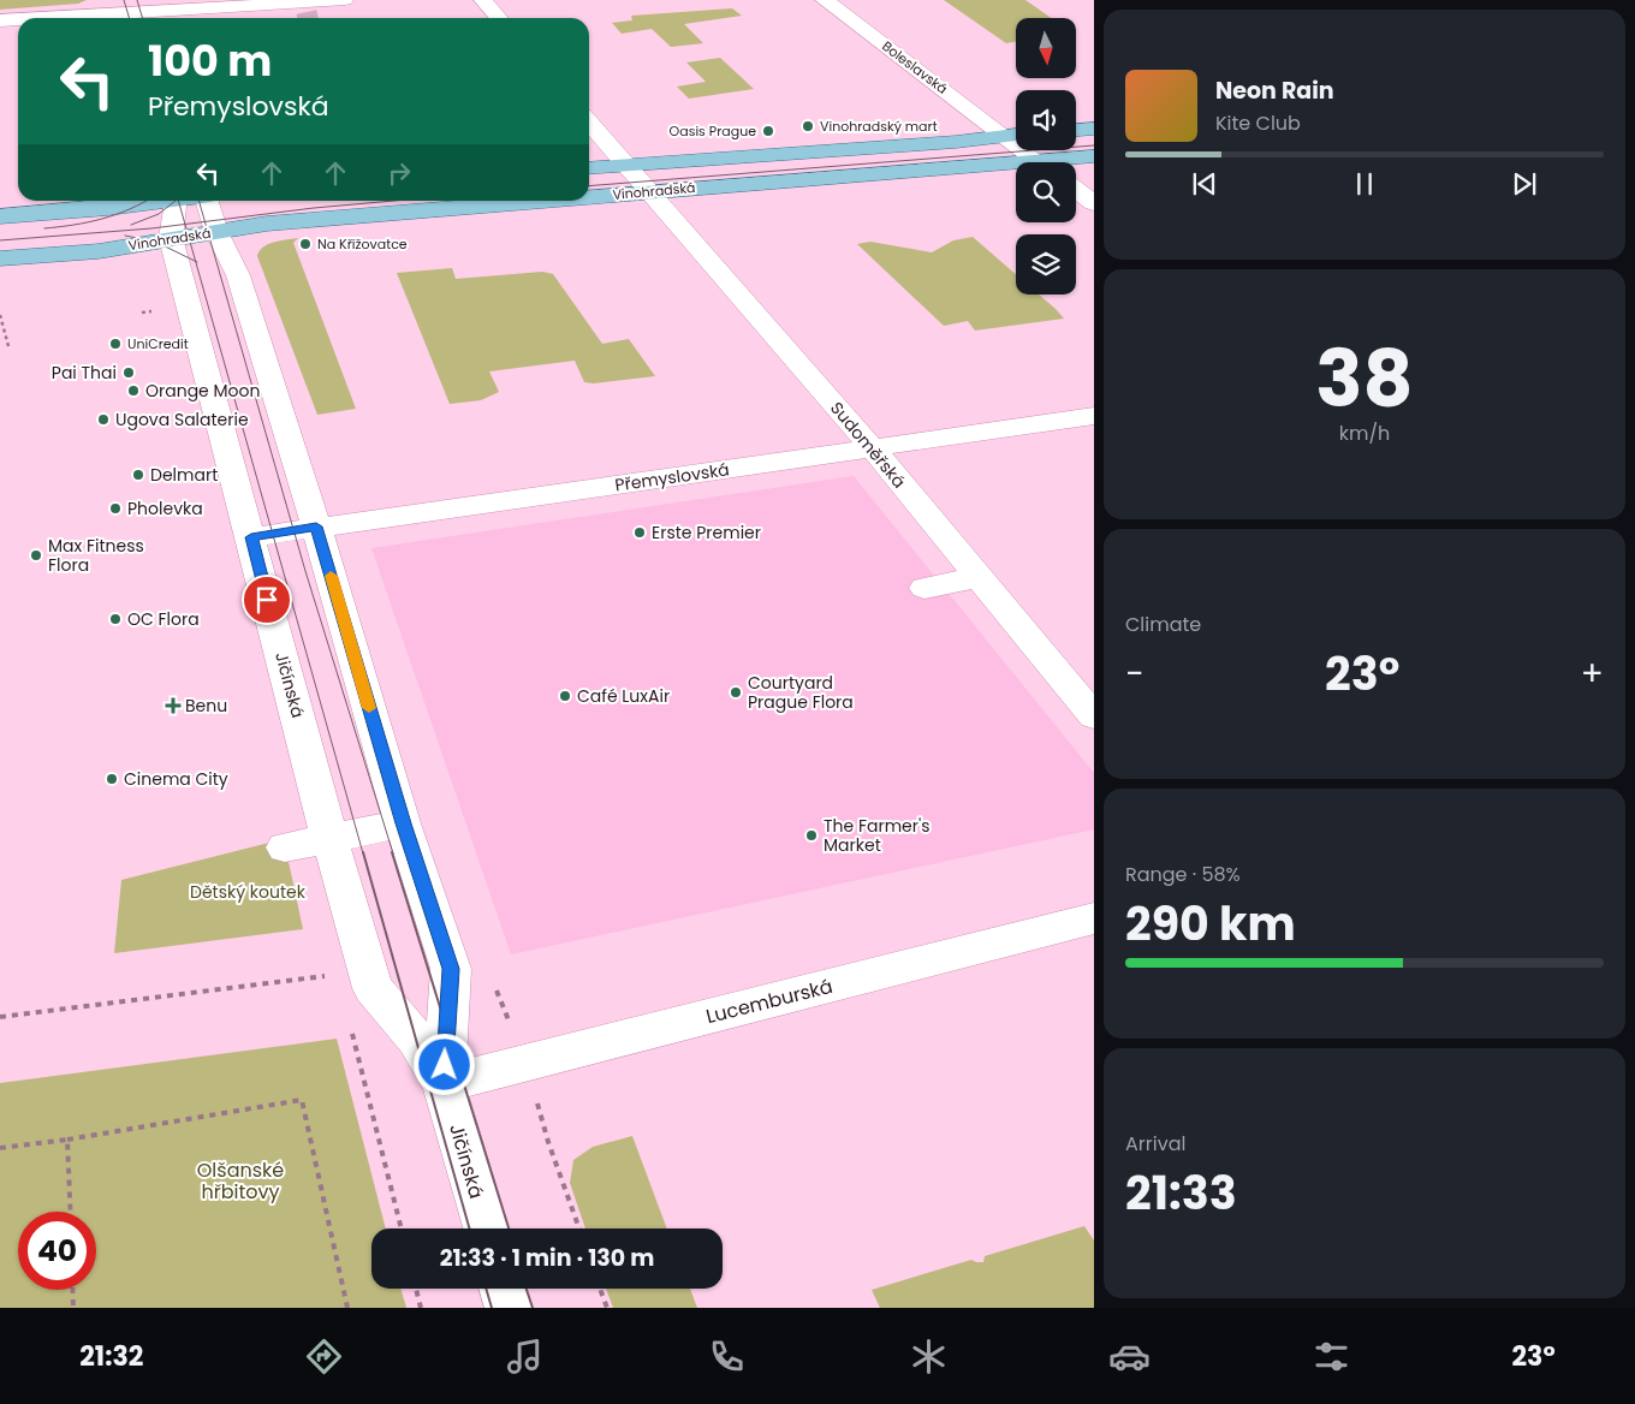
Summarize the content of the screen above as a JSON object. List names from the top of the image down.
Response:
{
  "streets": {
    "main road": ["Vinohradská"],
    "street": [
      "Boleslavská",
      "Sudoměřská",
      "Přemyslovská",
      "Jičínská",
      "Lucemburská"
    ]
  },
  "crossings": [
    ["Boleslavská", "Vinohradská"],
    ["Vinohradská", "Sudoměřská"],
    ["Vinohradská", "Jičínská"],
    ["Sudoměřská", "Přemyslovská"],
    ["Přemyslovská", "Jičínská"],
    ["Jičínská", "Lucemburská"]
  ],
  "parks": ["Dětský koutek", "Olšanské hřbitovy"],
  "places": {
    "other": [
      "Vinohradský mart",
      "Oasis Prague",
      "Na Křižovatce",
      "UniCredit",
      "Pai Thai",
      "Orange Moon",
      "Ugova Salaterie",
      "Delmart",
      "Pholevka",
      "Erste Premier",
      "Max Fitness Flora",
      "OC Flora",
      "Courtyard Prague Flora",
      "Café LuxAir",
      "Cinema City",
      "The Farmer's Market"
    ],
    "health": ["Benu"]
  },
  "north": "bottom",
  "page": {
    "turn": ["100 m", "Přemyslovská"],
    "song": ["Neon Rain", "Kite Club"],
    "tile": [
      ["38", "km/h"],
      "Climate",
      ["Range · 58%", "290 km"],
      ["Arrival", "21:33"]
    ],
    "heat": ["−", "23°", "+"],
    "limit": "40",
    "trip": "21:33 · 1 min · 130 m",
    "tabs": ["21:32", "23°"]
  }
}
